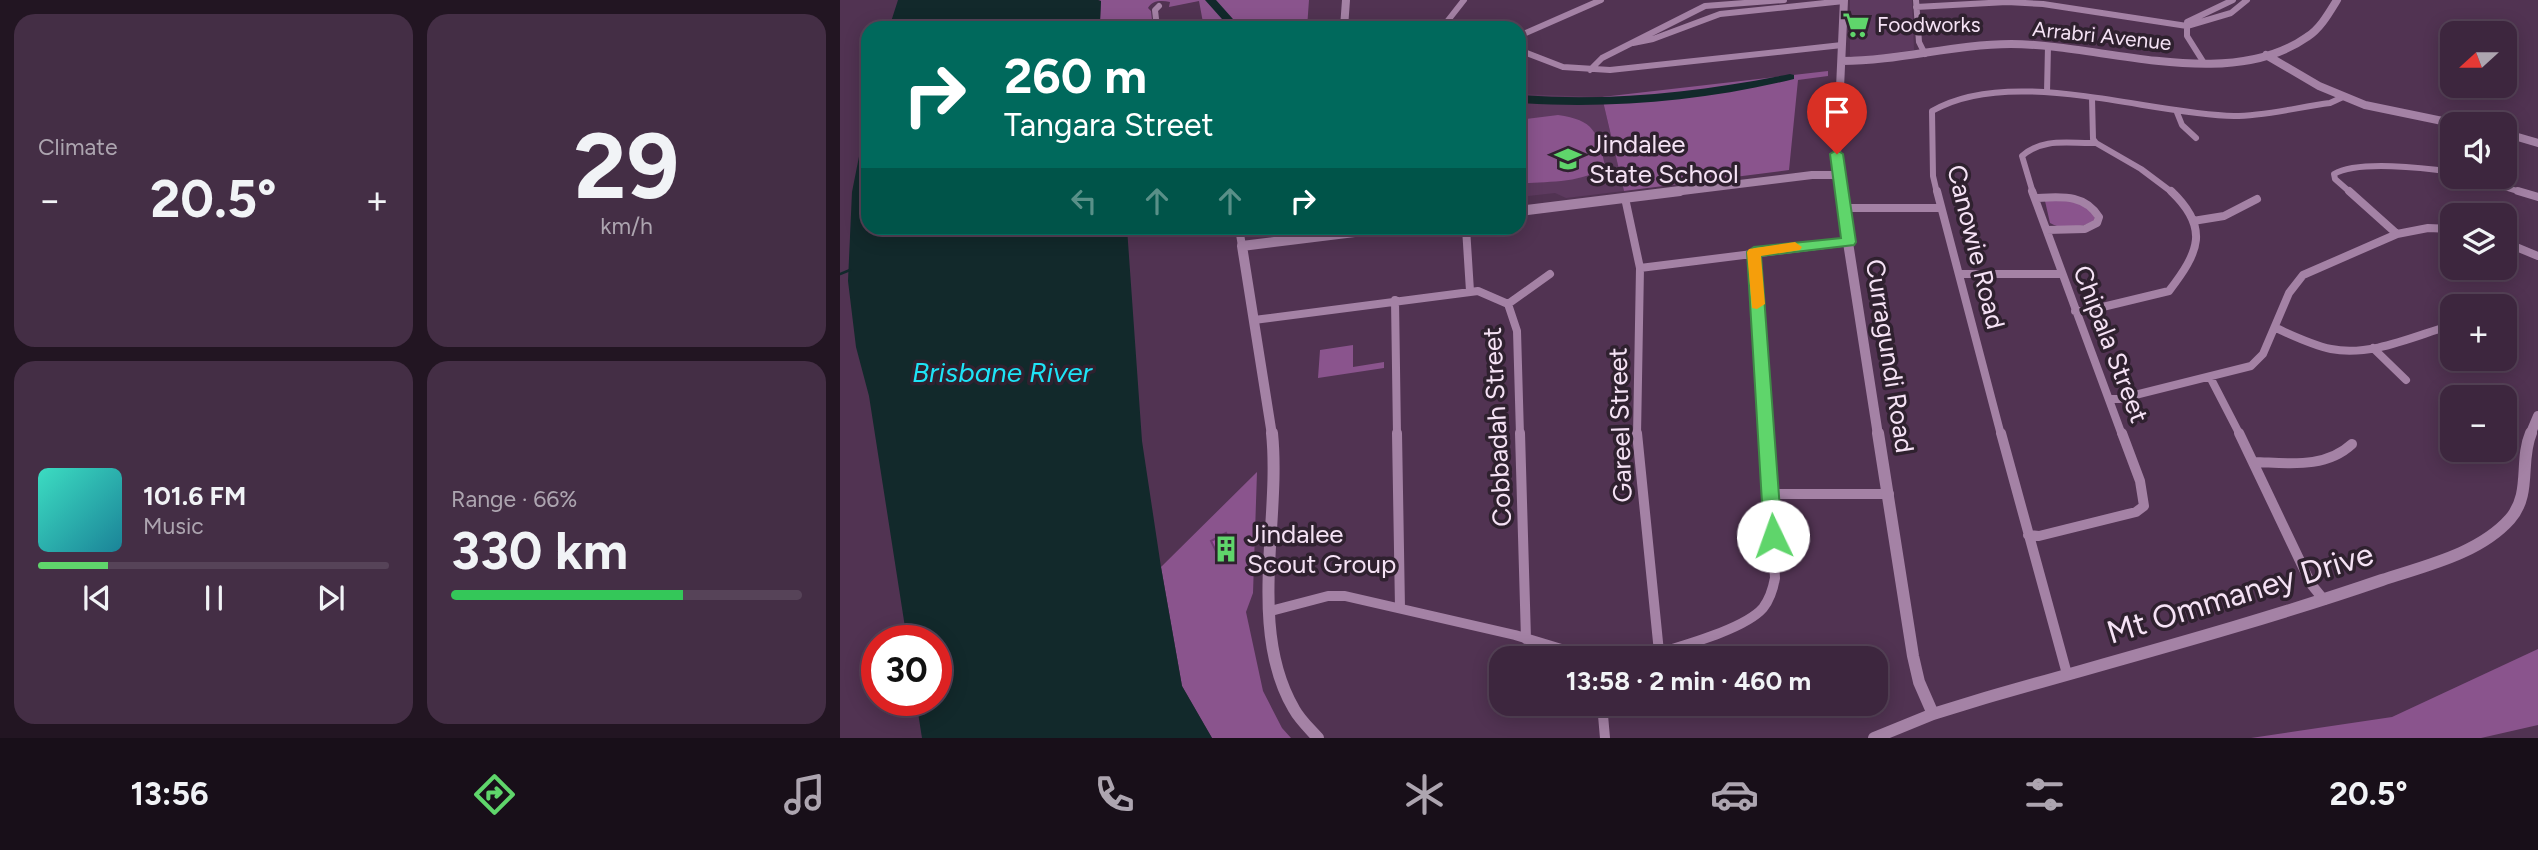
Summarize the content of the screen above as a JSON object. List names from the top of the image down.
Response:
{
  "streets": {
    "street": [
      "Arrabri Avenue",
      "Canowie Road",
      "Chipala Street",
      "Curragundi Road",
      "Gareel Street",
      "Cobbadah Street",
      "Mt Ommaney Drive"
    ]
  },
  "crossings": [
    ["Arrabri Avenue", "Curragundi Road"],
    ["Canowie Road", "Chipala Street"],
    ["Canowie Road", "Mt Ommaney Drive"],
    ["Curragundi Road", "Mt Ommaney Drive"]
  ],
  "water": ["Brisbane River"],
  "places": {
    "supermarket": ["Foodworks"],
    "school or university": ["Jindalee State School"],
    "building": ["Jindalee Scout Group"]
  },
  "north": "left",
  "page": {
    "tile": [
      "Climate",
      ["29", "km/h"],
      ["Range · 66%", "330 km"]
    ],
    "map_buttons": ["+", "−"],
    "turn": ["260 m", "Tangara Street"],
    "heat": ["−", "20.5°", "+"],
    "song": ["101.6 FM", "Music"],
    "limit": "30",
    "trip": "13:58 · 2 min · 460 m",
    "tabs": ["13:56", "20.5°"]
  }
}
